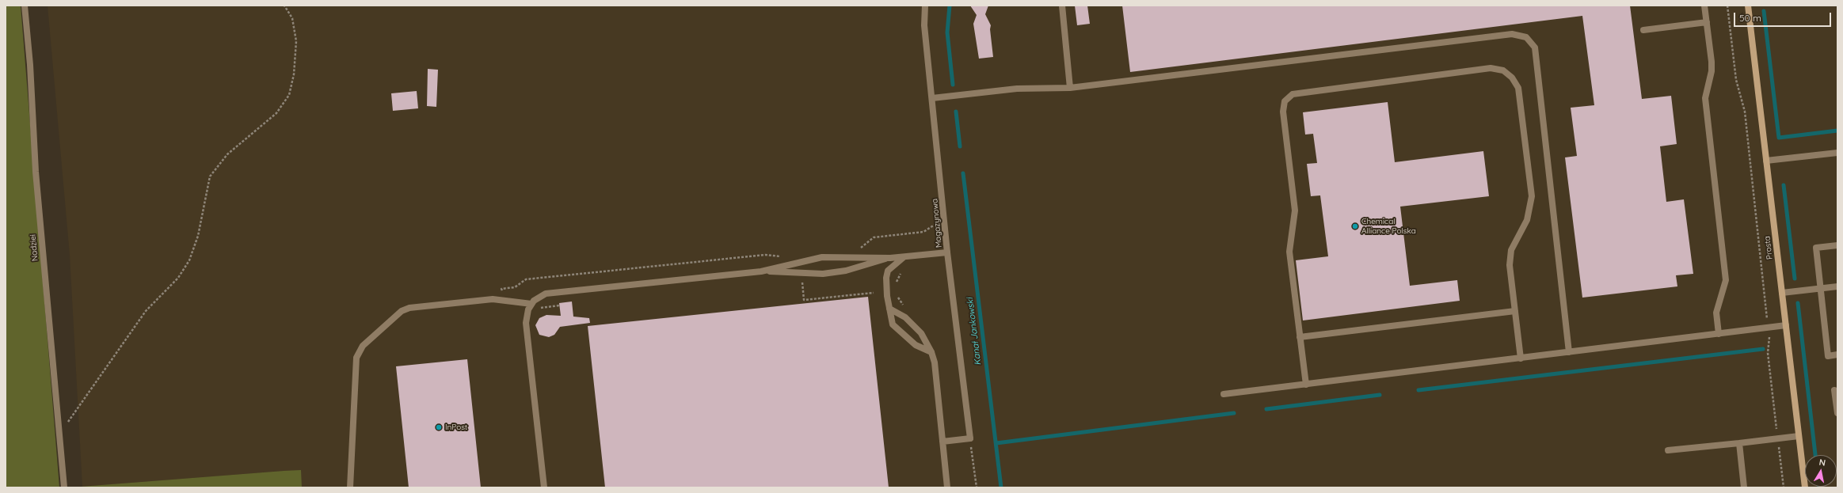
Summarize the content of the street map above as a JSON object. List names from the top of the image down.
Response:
{
  "streets": {
    "street": ["Magazynowa", "Nadziei", "Prosta"]
  },
  "water": ["Kanał Jankowski"],
  "places": ["Chemical Alliance Polska", "InPost"],
  "scale_bar": "50 m",
  "north": "top"
}
